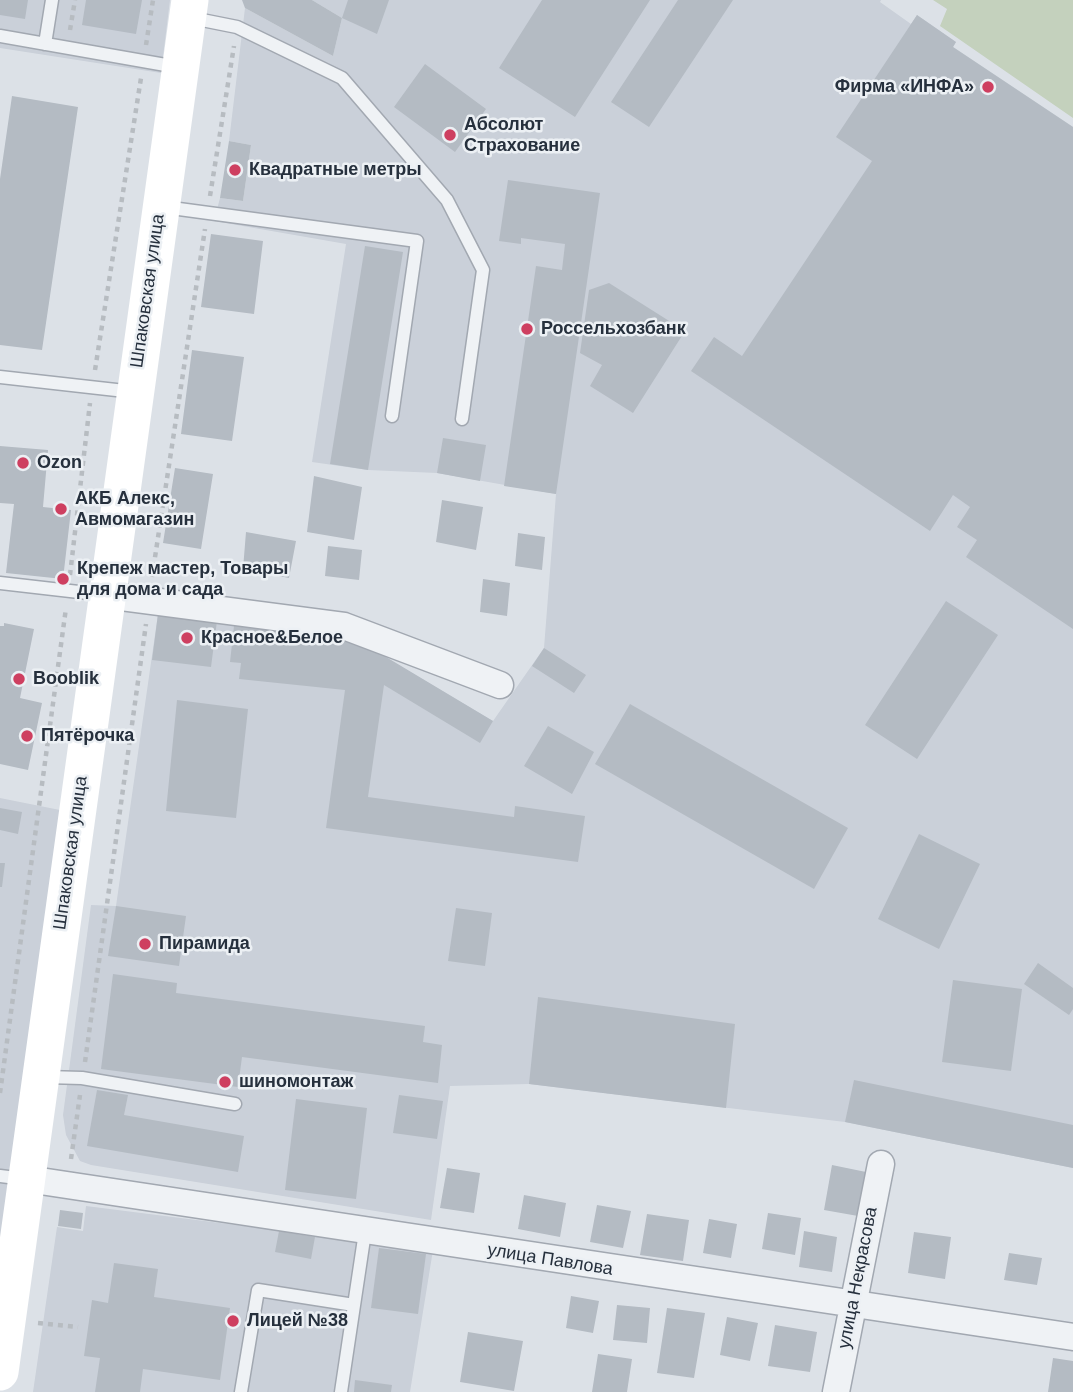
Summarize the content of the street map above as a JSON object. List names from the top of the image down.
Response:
{
  "streets": {
    "main road": ["Шпаковская улица"],
    "street": ["улица Павлова", "улица Некрасова"]
  },
  "crossings": [
    ["Шпаковская улица", "улица Павлова"],
    ["улица Павлова", "улица Некрасова"]
  ],
  "places": [
    "Фирма «ИНФА»",
    "Абсолют Страхование",
    "Квадратные метры",
    "Россельхозбанк",
    "Ozon",
    "АКБ Алекс, Авмомагазин",
    "Крепеж мастер, Товары для дома и сада",
    "Красное&Белое",
    "Booblik",
    "Пятёрочка",
    "Пирамида",
    "шиномонтаж",
    "Лицей №38"
  ]
}
